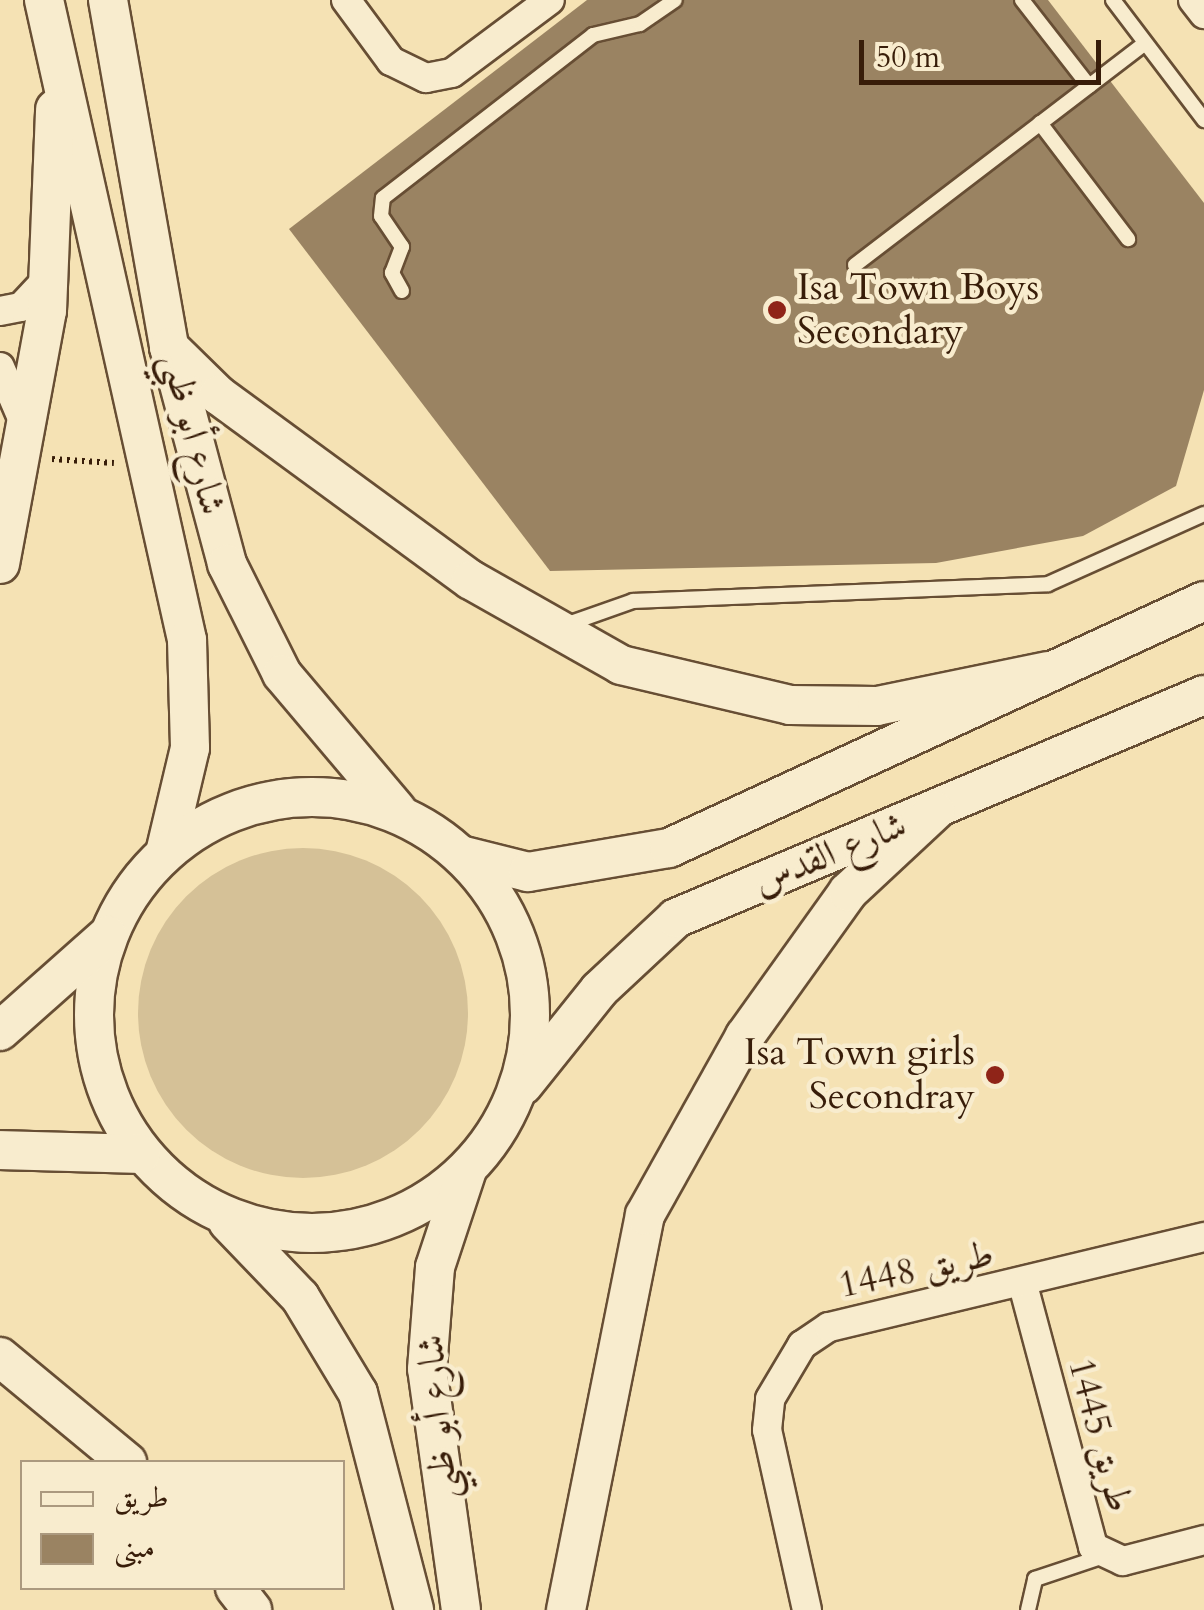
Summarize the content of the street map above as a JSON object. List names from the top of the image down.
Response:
{
  "streets": {
    "main road": ["شارع أبو ظبي", "شارع القدس"],
    "street": ["طريق 1448", "طريق 1445"]
  },
  "crossings": [
    ["طريق 1448", "طريق 1445"]
  ],
  "places": ["Isa Town Boys Secondary", "Isa Town girls Secondray"],
  "legend": ["طريق", "مبنى"],
  "scale_bar": "50 m"
}
